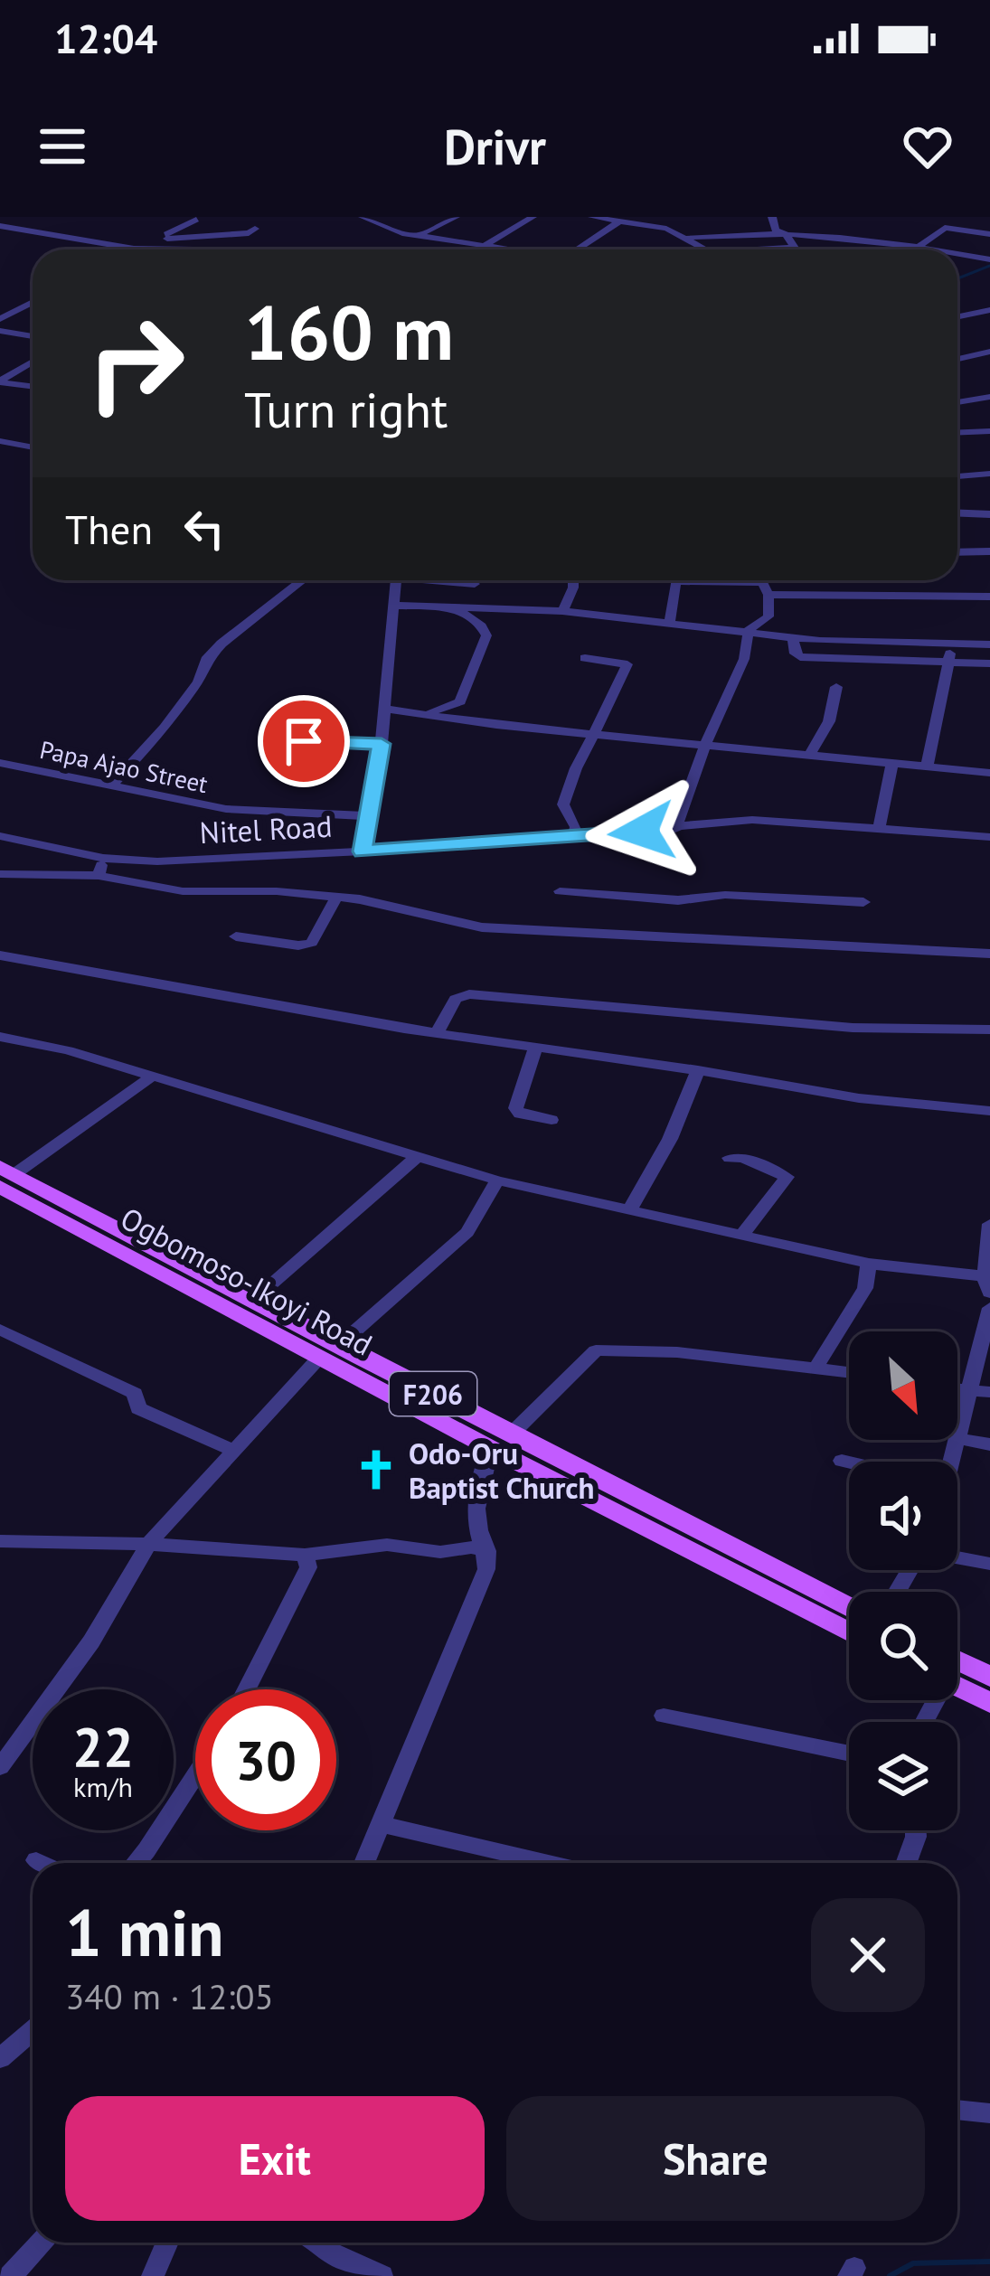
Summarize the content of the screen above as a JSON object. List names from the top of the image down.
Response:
{
  "streets": {
    "main road": ["Ogbomoso-Ikoyi Road", "F206"],
    "street": ["Papa Ajao Street", "Nitel Road"]
  },
  "places": {
    "church": ["Odo-Oru Baptist Church"]
  },
  "north": "bottom right",
  "page": {
    "status": "12:04",
    "header": "Drivr",
    "turn": ["160 m", "Turn right"],
    "then": "Then",
    "speed": "22 km/h",
    "limit": "30",
    "heading": ["1 min", "340 m · 12:05"],
    "buttons": ["Exit", "Share"]
  }
}
